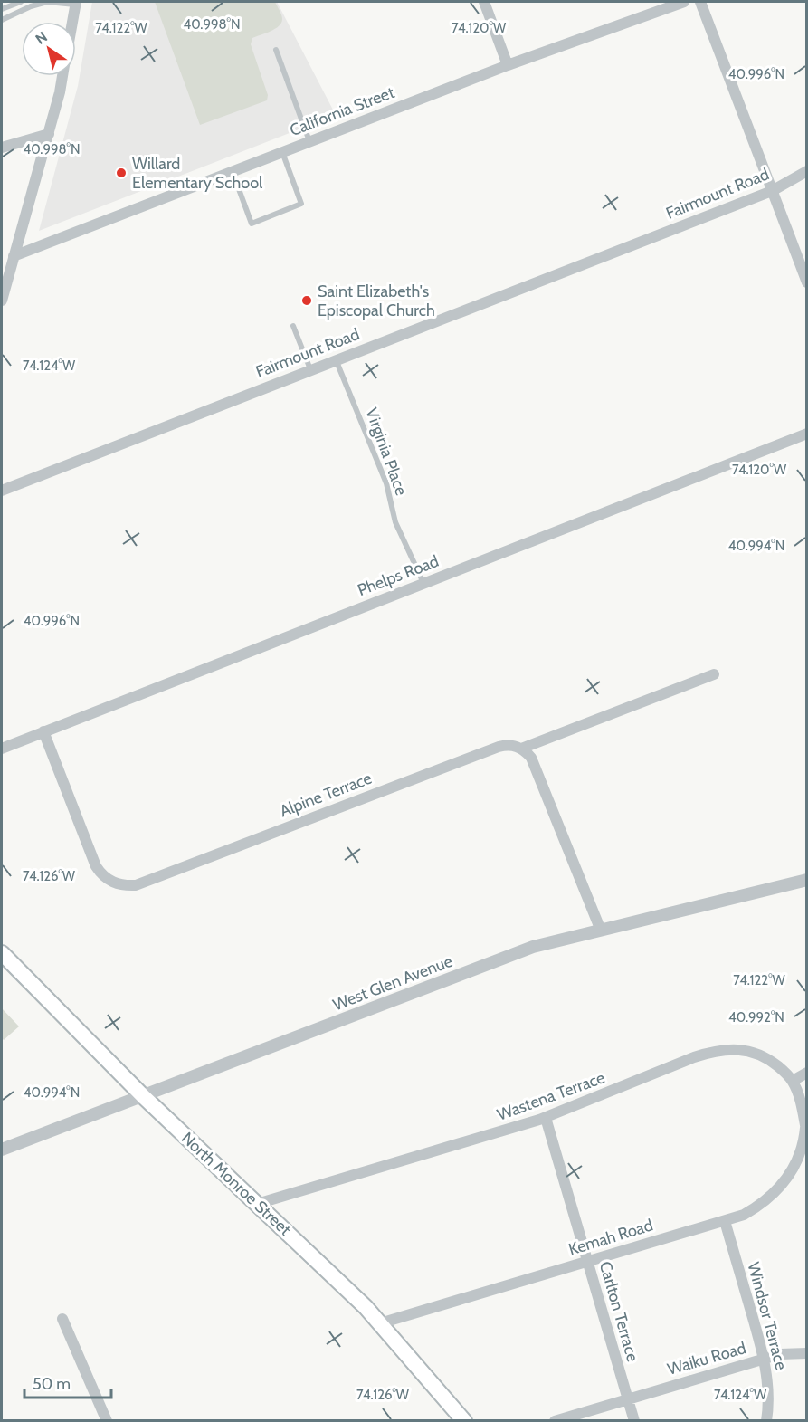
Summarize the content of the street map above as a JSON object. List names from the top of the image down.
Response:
{
  "streets": {
    "main road": ["North Monroe Street"],
    "street": [
      "California Street",
      "Fairmount Road",
      "Phelps Road",
      "Alpine Terrace",
      "West Glen Avenue",
      "Wastena Terrace",
      "Kemah Road",
      "Carlton Terrace",
      "Windsor Terrace",
      "Waiku Road"
    ],
    "lane": ["Virginia Place"]
  },
  "crossings": [
    ["Fairmount Road", "Virginia Place"],
    ["Virginia Place", "Phelps Road"],
    ["Phelps Road", "Alpine Terrace"],
    ["West Glen Avenue", "North Monroe Street"],
    ["Wastena Terrace", "North Monroe Street"],
    ["Wastena Terrace", "Carlton Terrace"],
    ["North Monroe Street", "Kemah Road"],
    ["Kemah Road", "Carlton Terrace"],
    ["Kemah Road", "Windsor Terrace"],
    ["Carlton Terrace", "Waiku Road"],
    ["Windsor Terrace", "Waiku Road"]
  ],
  "places": ["Willard Elementary School", "Saint Elizabeth's Episcopal Church"],
  "scale_bar": "50 m",
  "north": "top left",
  "coordinates": [
    "40.998°N",
    "74.122°W",
    "74.120°W",
    "40.996°N",
    "74.124°W",
    "40.994°N",
    "74.126°W",
    "40.992°N"
  ]
}
